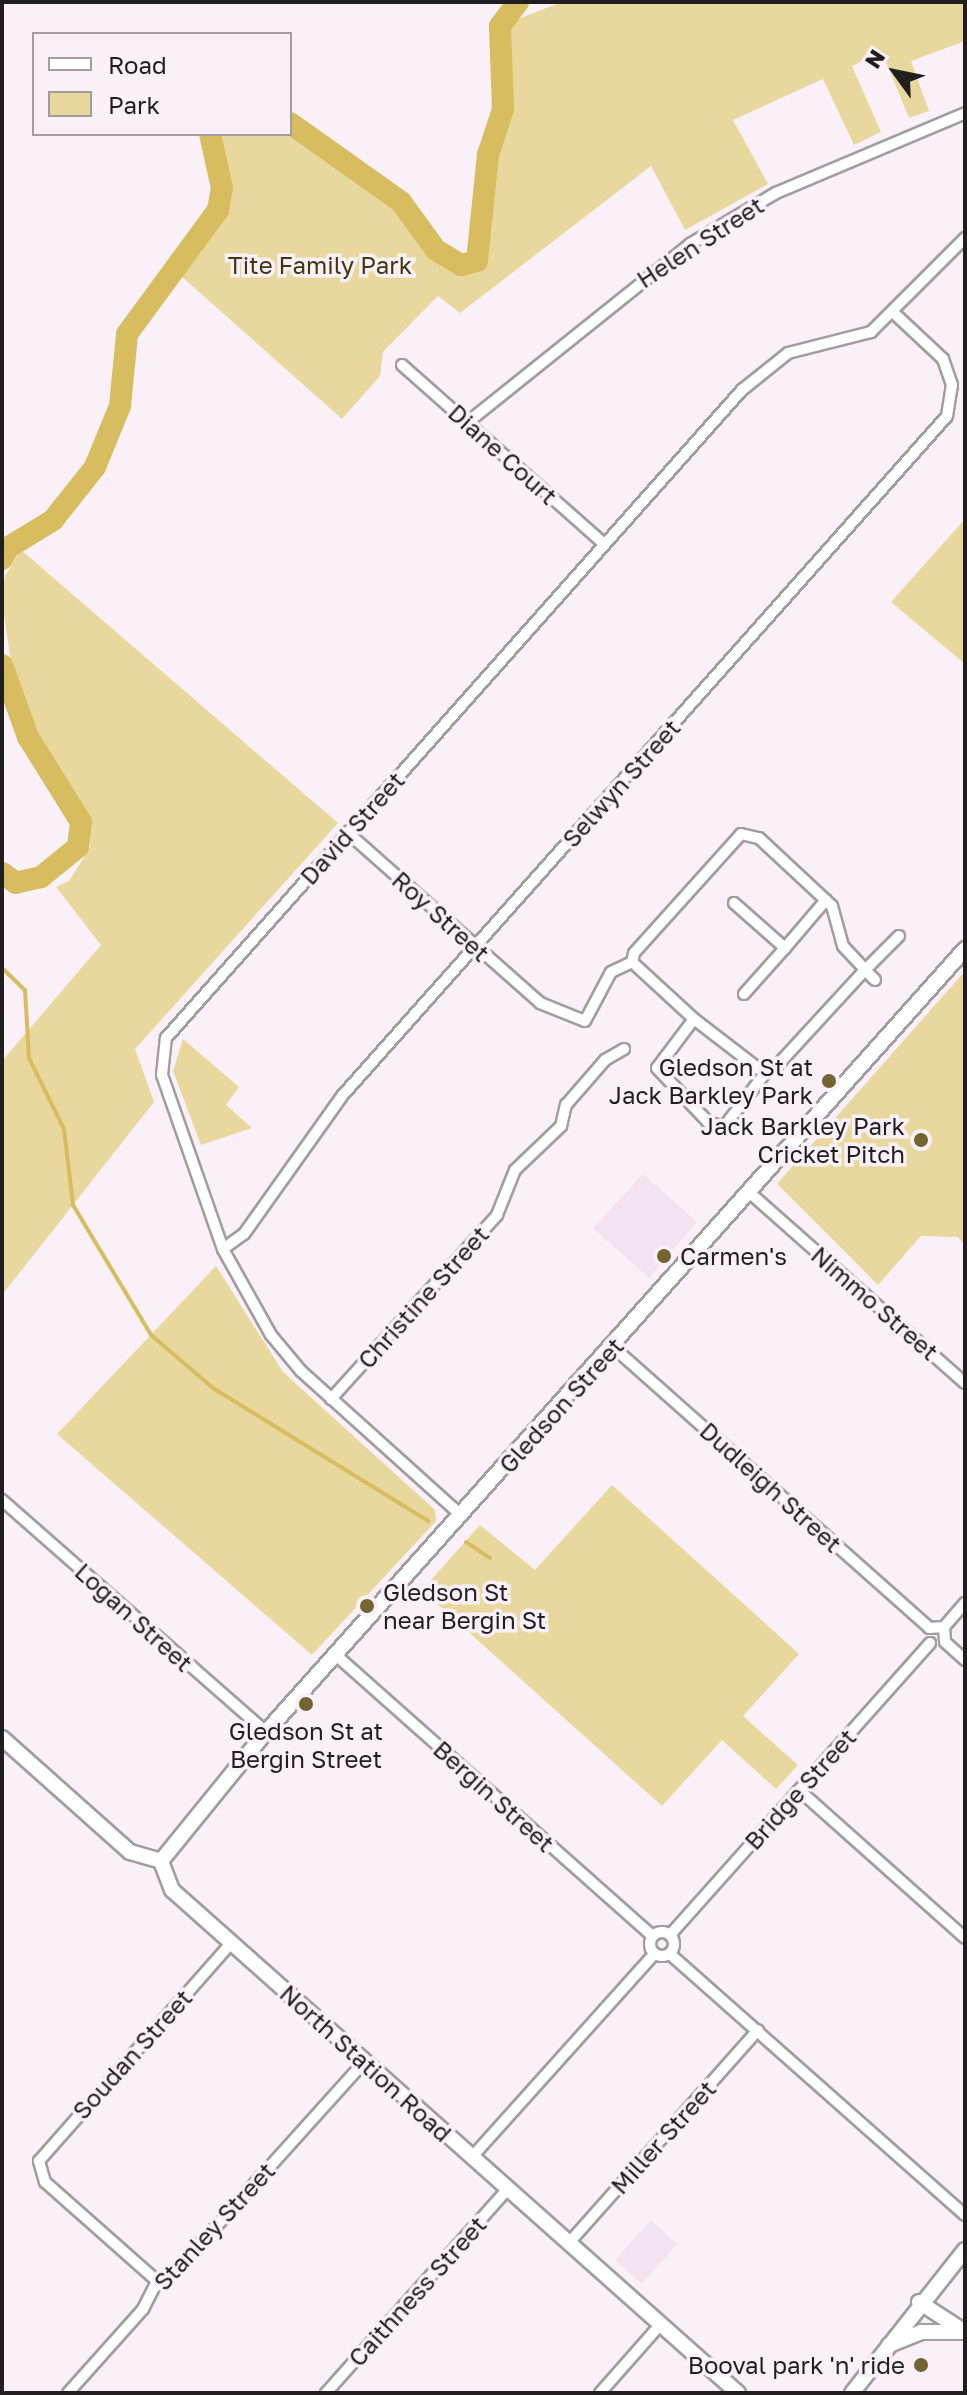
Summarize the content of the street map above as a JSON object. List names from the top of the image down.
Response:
{
  "streets": {
    "street": [
      "Helen Street",
      "Diane Court",
      "Selwyn Street",
      "David Street",
      "Roy Street",
      "Christine Street",
      "Nimmo Street",
      "Gledson Street",
      "Dudleigh Street",
      "Logan Street",
      "Bridge Street",
      "Bergin Street",
      "Soudan Street",
      "North Station Road",
      "Miller Street",
      "Stanley Street",
      "Caithness Street"
    ]
  },
  "crossings": [
    ["Helen Street", "Diane Court"],
    ["Diane Court", "David Street"],
    ["Selwyn Street", "David Street"],
    ["Selwyn Street", "Roy Street"],
    ["David Street", "Roy Street"],
    ["David Street", "Christine Street"],
    ["David Street", "Gledson Street"],
    ["Nimmo Street", "Gledson Street"],
    ["Gledson Street", "Dudleigh Street"],
    ["Gledson Street", "Logan Street"],
    ["Gledson Street", "Bergin Street"],
    ["Gledson Street", "North Station Road"],
    ["Soudan Street", "North Station Road"],
    ["Soudan Street", "Stanley Street"],
    ["North Station Road", "Miller Street"],
    ["North Station Road", "Stanley Street"],
    ["North Station Road", "Caithness Street"]
  ],
  "parks": ["Tite Family Park"],
  "places": [
    "Gledson St at Jack Barkley Park",
    "Jack Barkley Park Cricket Pitch",
    "Carmen's",
    "Gledson St near Bergin St",
    "Gledson St at Bergin Street",
    "Booval park 'n' ride"
  ],
  "legend": ["Road", "Park"],
  "north": "top left"
}
